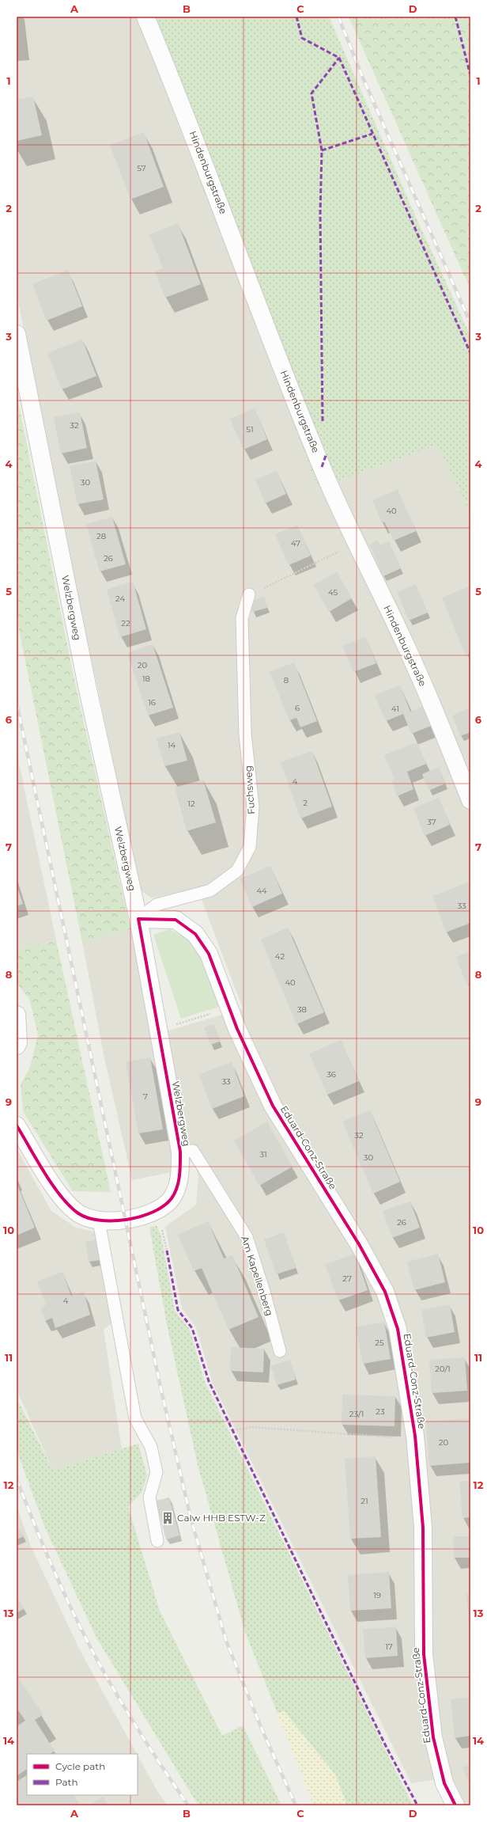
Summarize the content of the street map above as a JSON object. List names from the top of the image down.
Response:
{
  "streets": {
    "street": ["Hindenburgstraße", "Welzbergweg", "Eduard-Conz-Straße"],
    "lane": ["Fuchsweg", "Am Kapellenberg"]
  },
  "crossings": [
    ["Welzbergweg", "Fuchsweg"],
    ["Welzbergweg", "Eduard-Conz-Straße"],
    ["Welzbergweg", "Am Kapellenberg"],
    ["Fuchsweg", "Eduard-Conz-Straße"]
  ],
  "places": {
    "building": ["Calw HHB ESTW-Z"]
  },
  "house_numbers": [
    "57",
    "32",
    "51",
    "30",
    "40",
    "28",
    "47",
    "26",
    "45",
    "24",
    "22",
    "20",
    "18",
    "8",
    "16",
    "6",
    "41",
    "14",
    "4",
    "2",
    "12",
    "37",
    "44",
    "33",
    "42",
    "40",
    "38",
    "36",
    "33",
    "7",
    "32",
    "31",
    "30",
    "26",
    "27",
    "4",
    "25",
    "20/1",
    "23",
    "23/1",
    "20",
    "21",
    "19",
    "17"
  ],
  "legend": ["Cycle path", "Path"],
  "grid": {
    "columns": [
      "A",
      "B",
      "C",
      "D"
    ],
    "rows": [
      "1",
      "2",
      "3",
      "4",
      "5",
      "6",
      "7",
      "8",
      "9",
      "10",
      "11",
      "12",
      "13",
      "14"
    ]
  }
}
